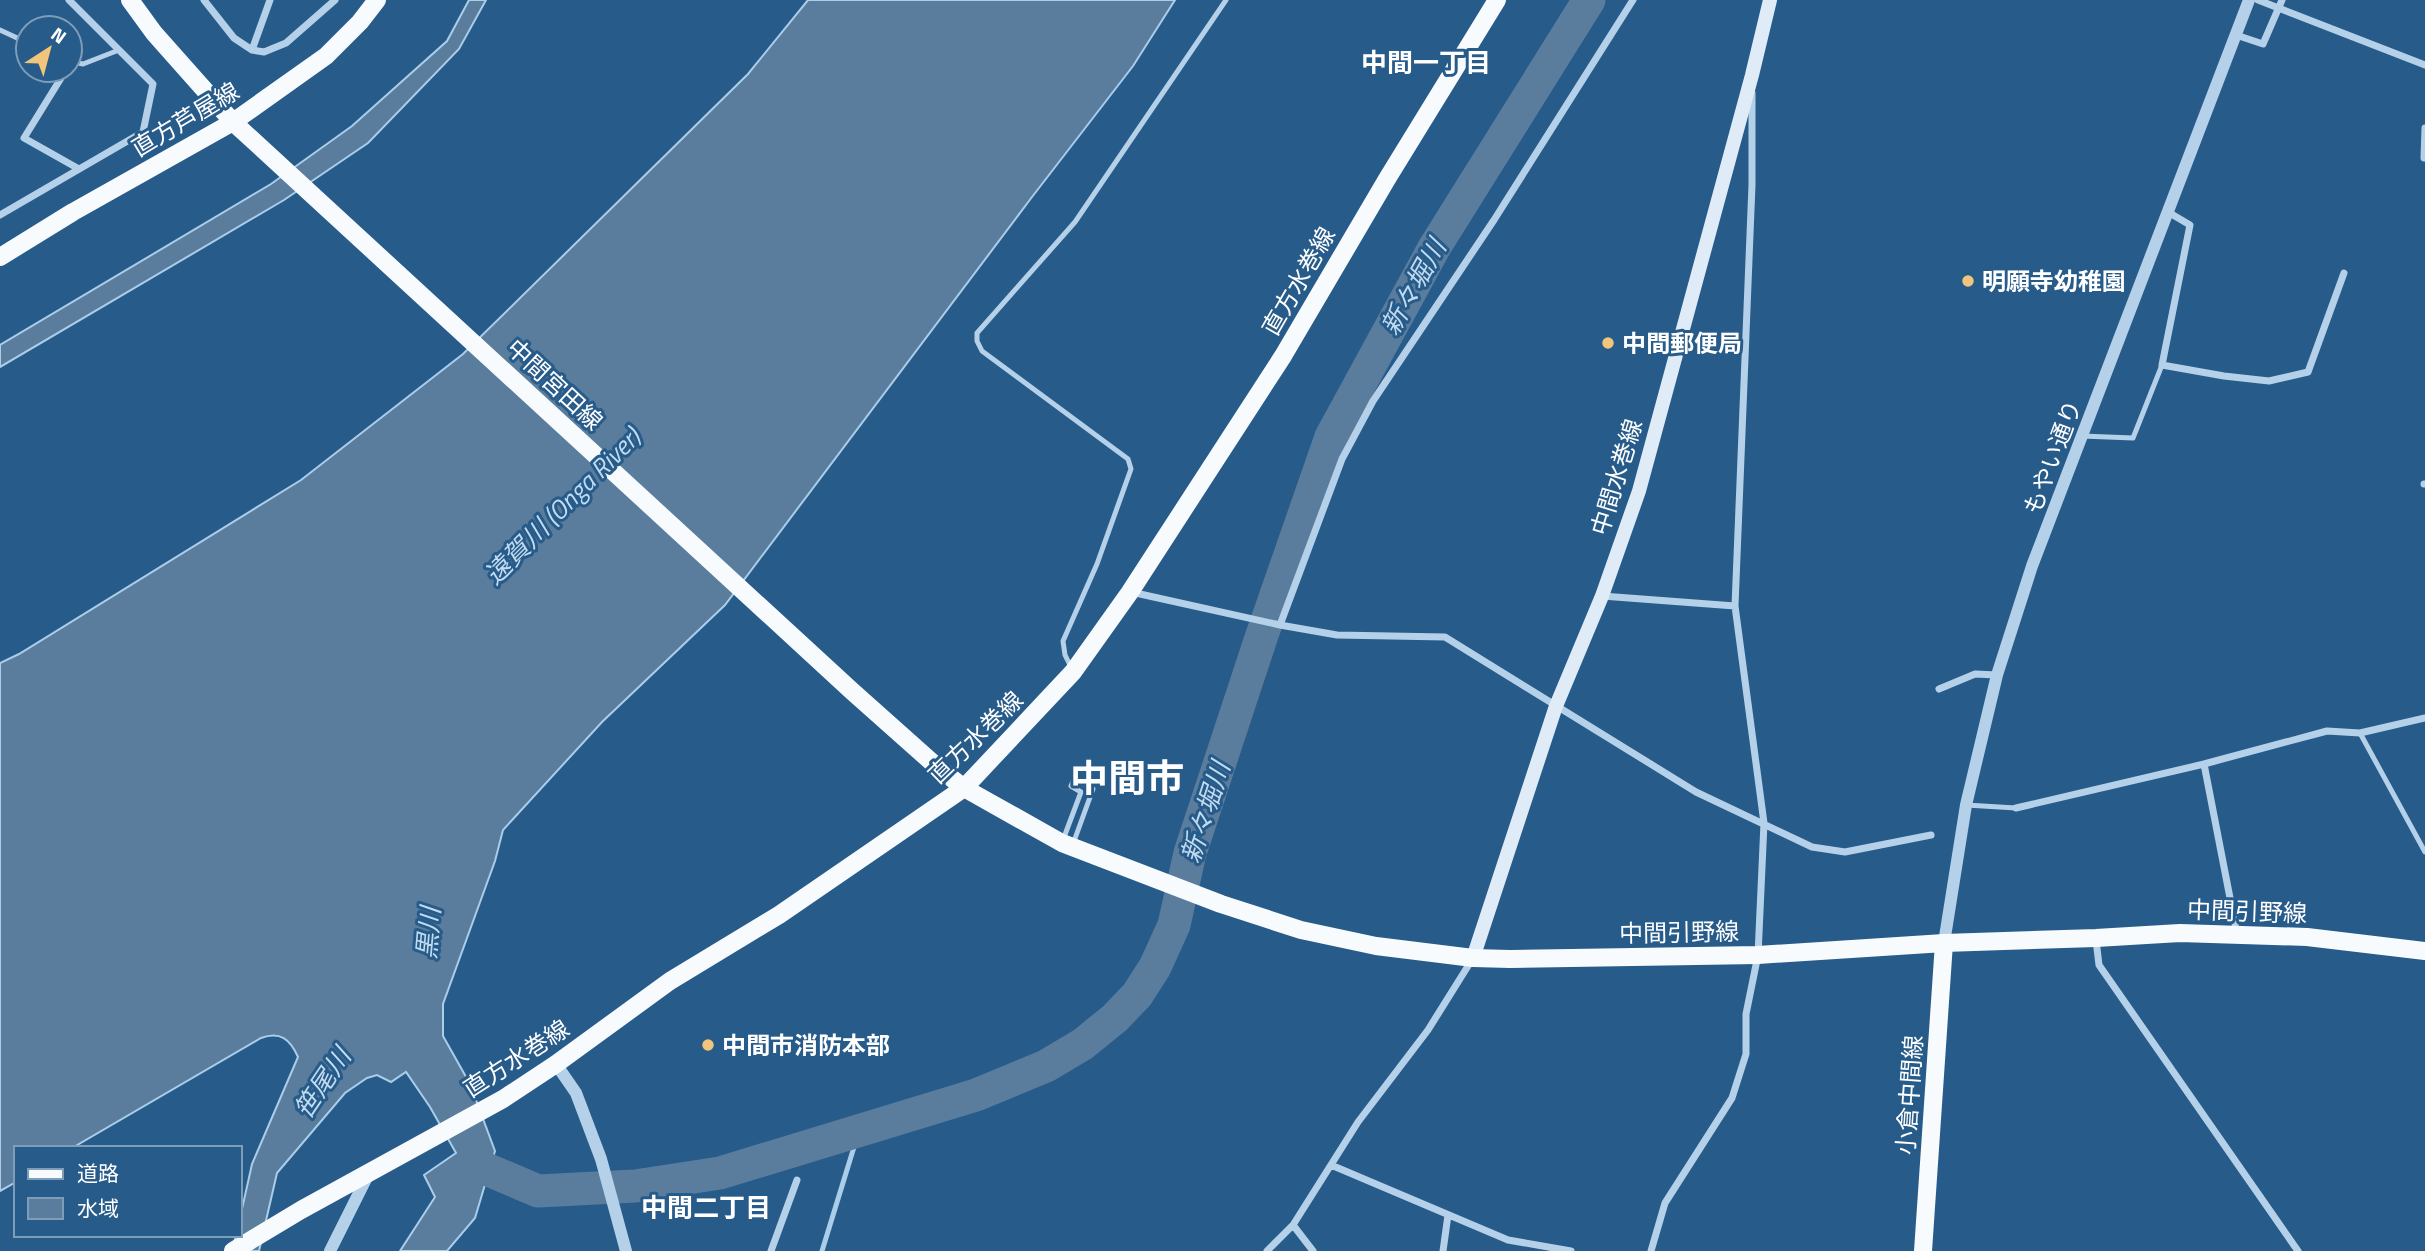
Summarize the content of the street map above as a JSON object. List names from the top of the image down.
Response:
{
  "streets": {
    "main road": [
      "直方芦屋線",
      "直方水巻線",
      "中間宮田線",
      "中間水巻線",
      "中間引野線",
      "小倉中間線"
    ],
    "street": ["もやい通り"]
  },
  "crossings": [
    ["直方芦屋線", "中間宮田線"],
    ["直方水巻線", "中間宮田線"],
    ["直方水巻線", "中間引野線"],
    ["中間宮田線", "中間引野線"],
    ["もやい通り", "中間引野線"],
    ["もやい通り", "小倉中間線"],
    ["中間水巻線", "中間引野線"],
    ["中間引野線", "小倉中間線"]
  ],
  "districts": ["中間一丁目", "中間市", "中間二丁目"],
  "water": [
    "新々堀川",
    "遠賀川 (Onga River)",
    "黒川",
    "笹尾川"
  ],
  "places": ["明願寺幼稚園", "中間郵便局", "中間市消防本部"],
  "legend": ["道路", "水域"],
  "north": "top right"
}
